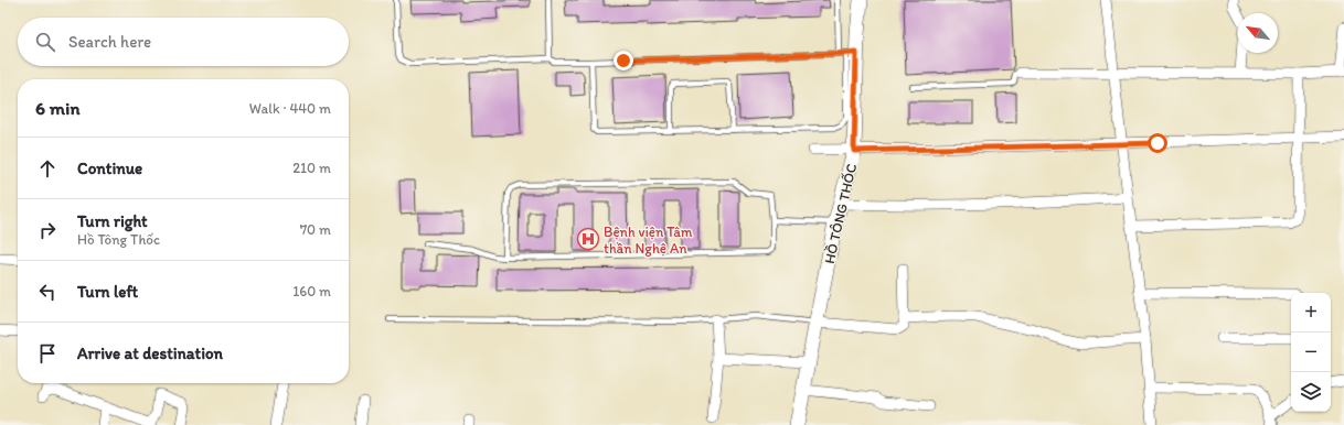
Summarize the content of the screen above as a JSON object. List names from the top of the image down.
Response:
{
  "streets": {
    "street": ["HỒ TÔNG THỐC"]
  },
  "places": {
    "hospital": ["Bệnh viện Tâm thần Nghệ An"]
  },
  "north": "top left",
  "page": {
    "search": "Search here",
    "heading": ["6 min", "Walk · 440 m"],
    "list": [
      ["Continue", "210 m"],
      ["Turn right", "Hồ Tông Thốc", "70 m"],
      ["Turn left", "160 m"],
      "Arrive at destination"
    ],
    "map_buttons": ["+", "−"]
  }
}
